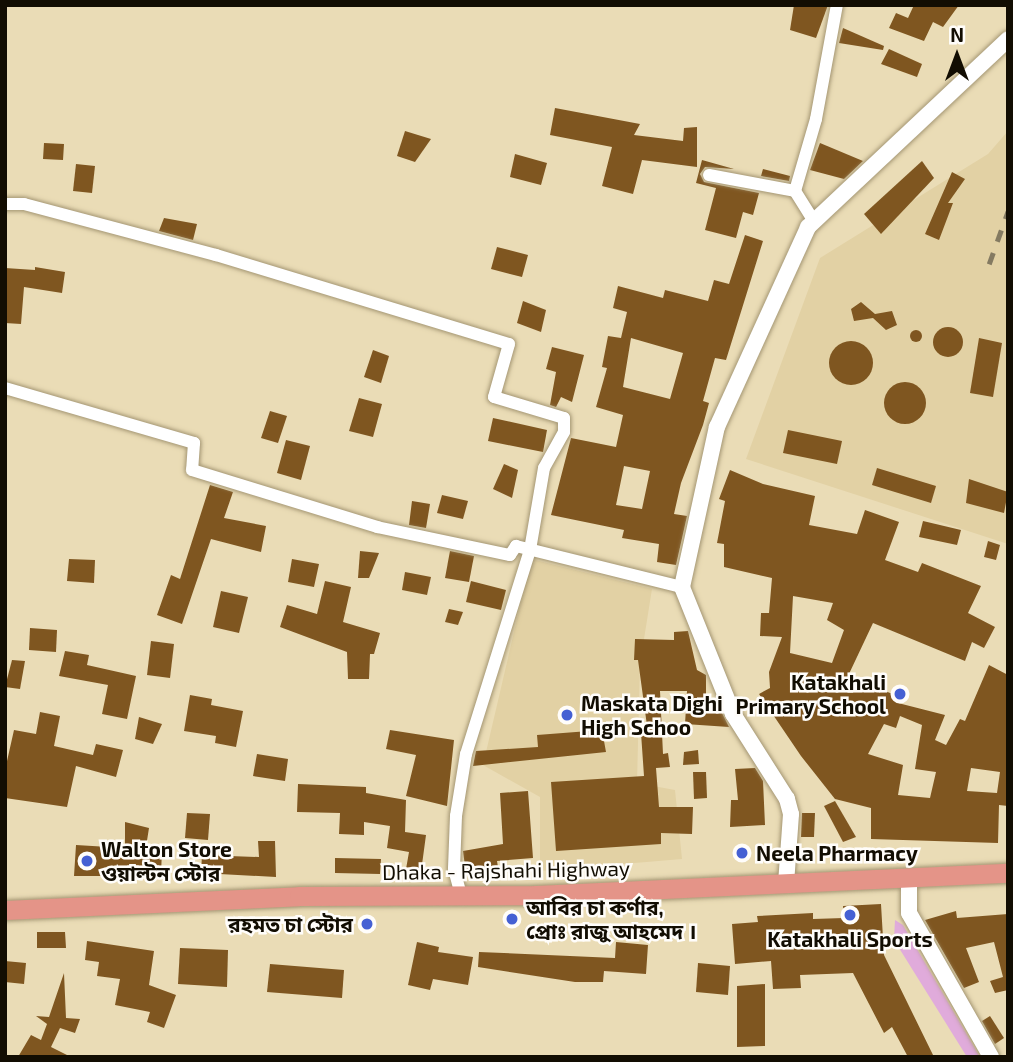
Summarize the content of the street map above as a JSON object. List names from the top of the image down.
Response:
{
  "streets": {
    "highway": ["Dhaka - Rajshahi Highway"]
  },
  "places": [
    "Katakhali Primary School",
    "Maskata Dighi High Schoo",
    "Neela Pharmacy",
    "Walton Store ওয়াল্টন স্টোর",
    "Katakhali Sports",
    "আবির চা কর্ণার, প্রোঃ রাজু আহমেদ ।",
    "রহমত চা স্টোর"
  ],
  "north": "top"
}
